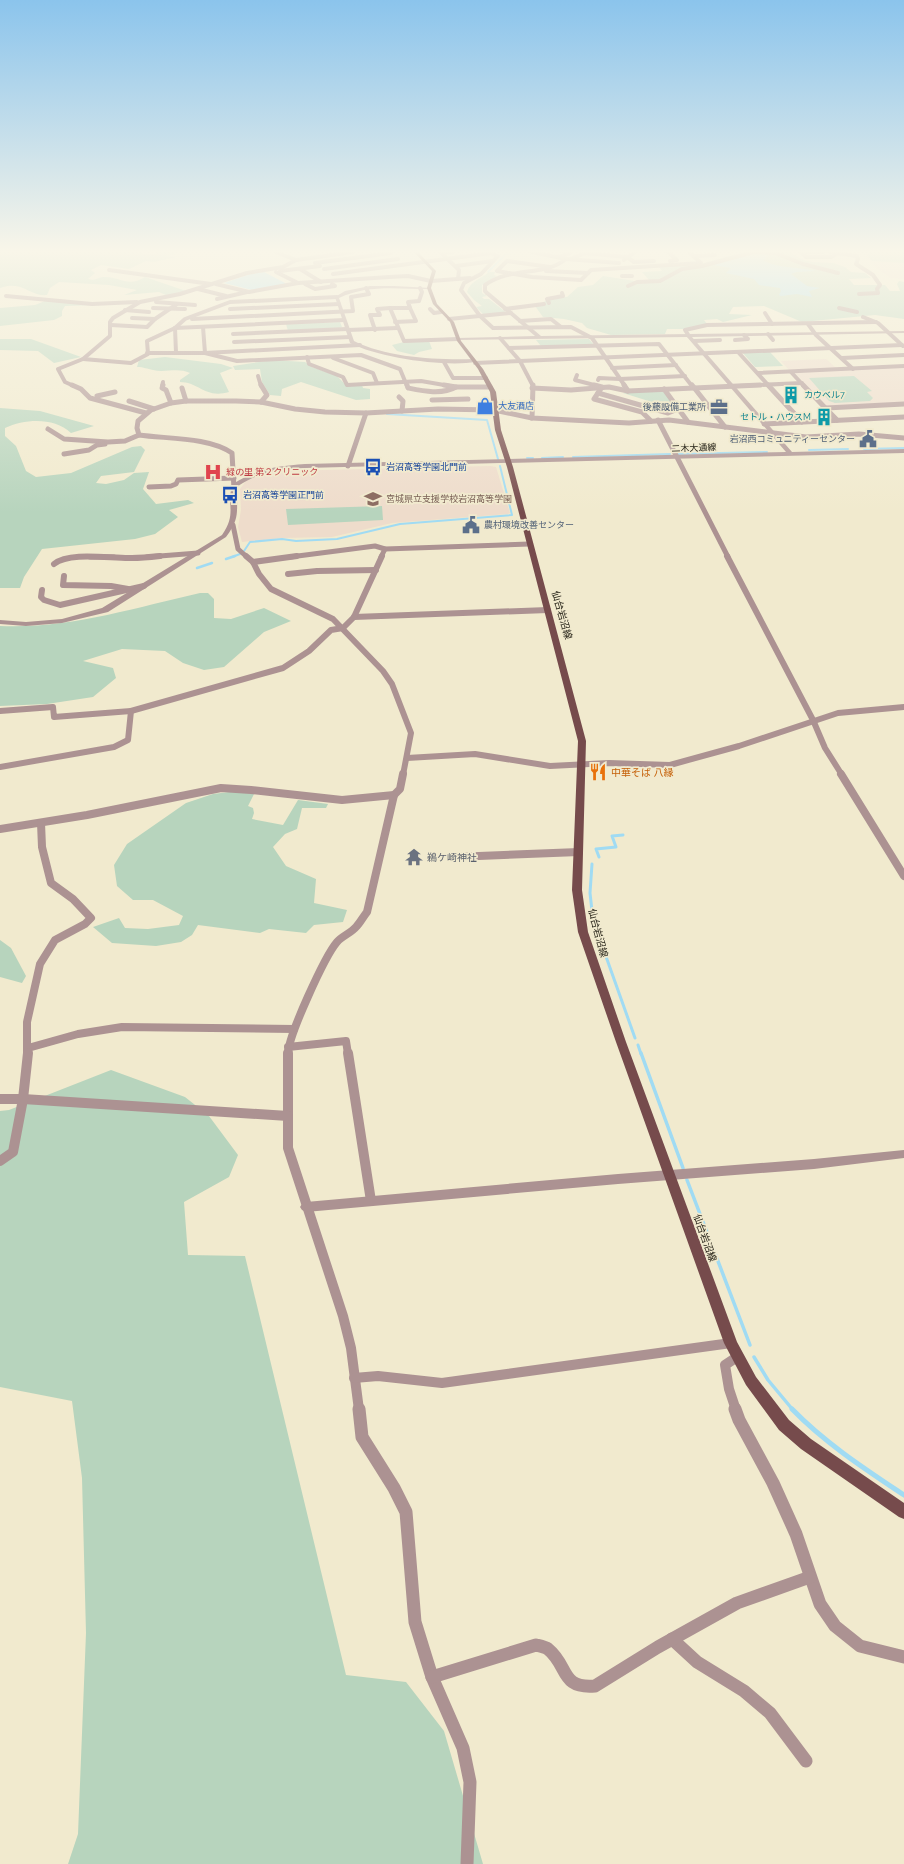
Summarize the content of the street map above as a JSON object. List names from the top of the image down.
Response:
{
  "streets": {
    "main road": ["仙台岩沼線"],
    "street": ["二木大通線"]
  },
  "crossings": [
    ["二木大通線", "仙台岩沼線"]
  ],
  "places": {
    "building": ["カウベル7", "セトル・ハウスM"],
    "shop": ["大友酒店"],
    "office": ["後藤設備工業所"],
    "public building": ["岩沼西コミュニティーセンター", "農村環境改善センター"],
    "bus stop": ["岩沼高等学園北門前", "岩沼高等学園正門前"],
    "hospital": ["緑の里 第２クリニック"],
    "school or university": ["宮城県立支援学校岩沼高等学園"],
    "restaurant": ["中華そば 八縁"],
    "temple": ["鵜ケ崎神社"]
  }
}
